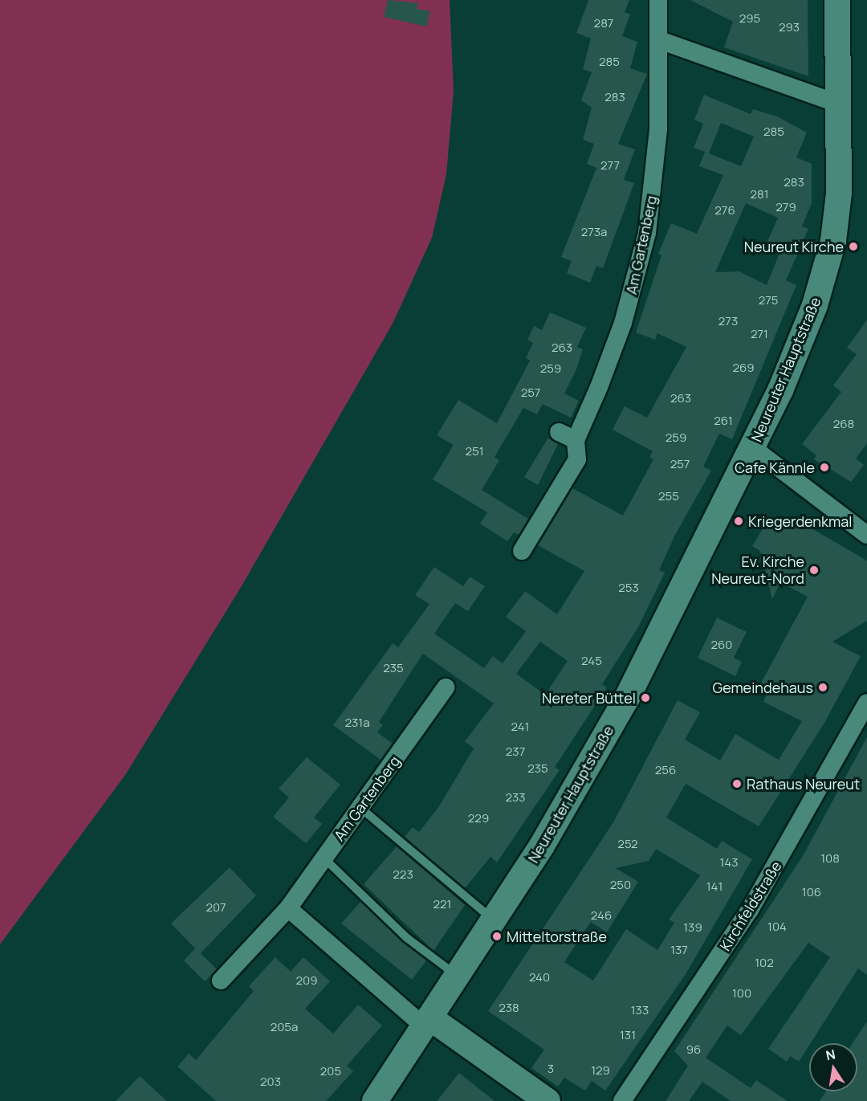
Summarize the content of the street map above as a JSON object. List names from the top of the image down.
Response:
{
  "streets": {
    "street": ["Am Gartenberg", "Neureuter Hauptstraße", "Kirchfeldstraße"]
  },
  "places": [
    "Neureut Kirche",
    "Cafe Kännle",
    "Kriegerdenkmal",
    "Ev. Kirche Neureut-Nord",
    "Gemeindehaus",
    "Nereter Büttel",
    "Rathaus Neureut",
    "Mitteltorstraße"
  ],
  "house_numbers": [
    "295",
    "287",
    "293",
    "285",
    "283",
    "285",
    "277",
    "283",
    "281",
    "279",
    "276",
    "273a",
    "275",
    "273",
    "271",
    "263",
    "269",
    "259",
    "257",
    "263",
    "261",
    "268",
    "259",
    "251",
    "257",
    "255",
    "253",
    "260",
    "245",
    "235",
    "231a",
    "241",
    "237",
    "235",
    "256",
    "233",
    "229",
    "252",
    "108",
    "143",
    "223",
    "250",
    "141",
    "106",
    "221",
    "207",
    "246",
    "104",
    "139",
    "137",
    "102",
    "240",
    "209",
    "100",
    "238",
    "133",
    "205a",
    "131",
    "96",
    "3",
    "129",
    "205",
    "203"
  ],
  "north": "top"
}
